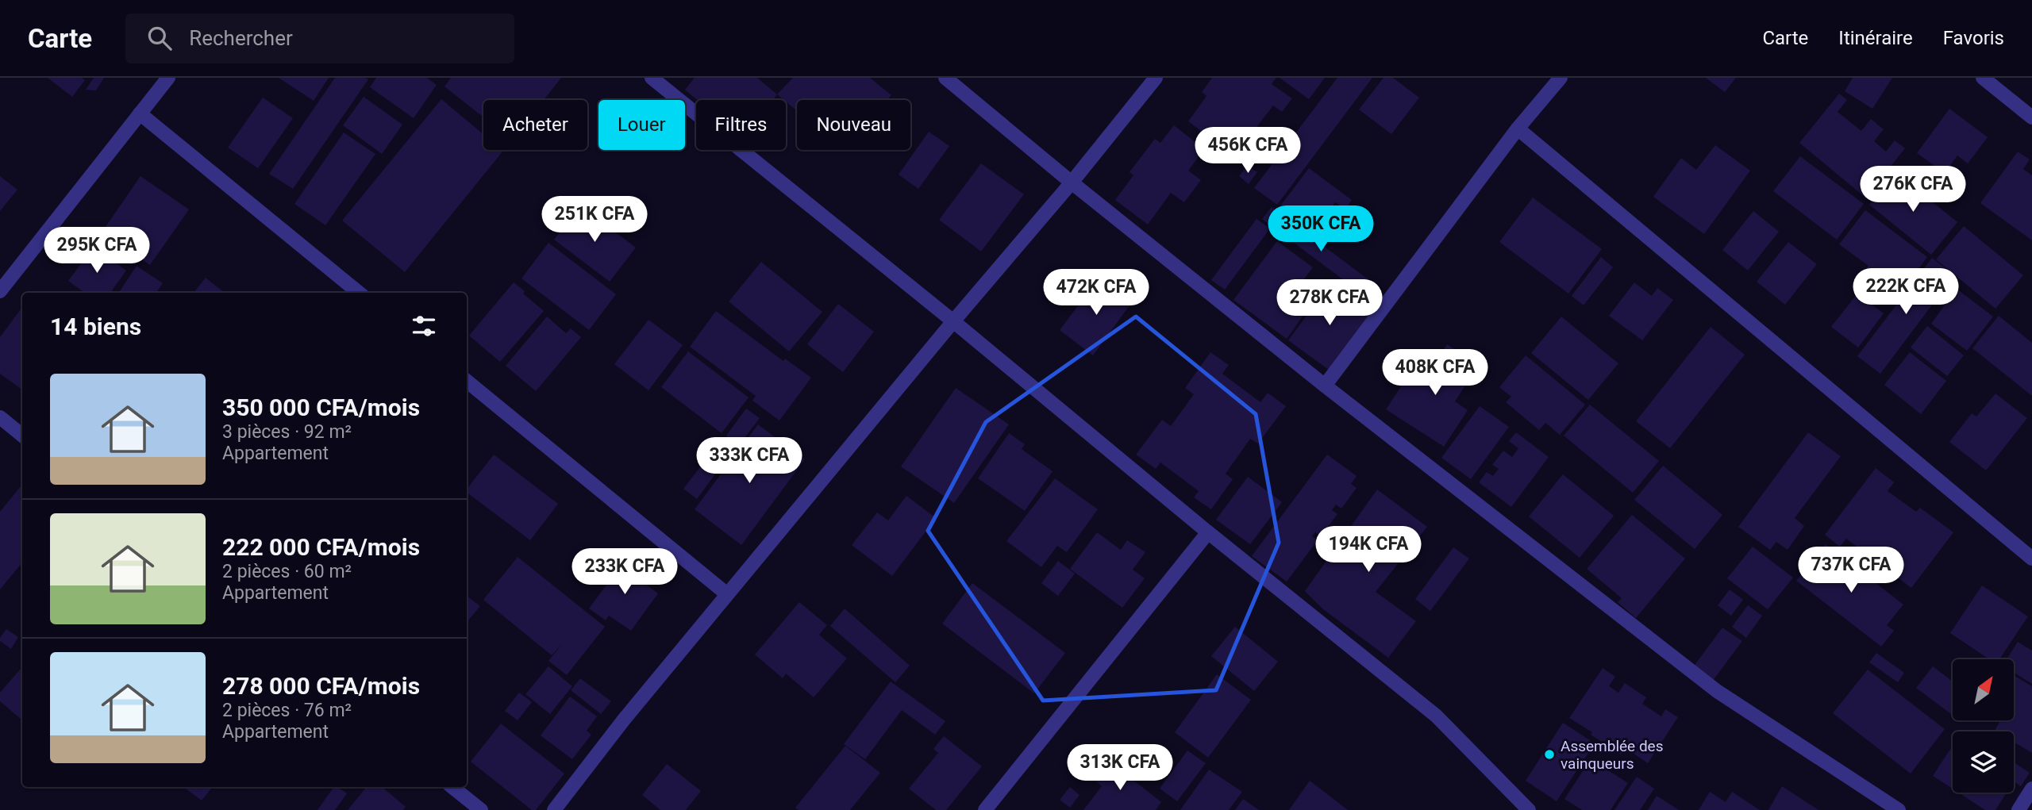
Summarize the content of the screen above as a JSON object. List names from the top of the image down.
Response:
{
  "places": ["Assemblée des vainqueurs"],
  "north": "top right",
  "page": {
    "header": "Carte",
    "search": "Rechercher",
    "nav": ["Carte", "Itinéraire", "Favoris"],
    "chip": [
      "Acheter",
      "Louer",
      "Filtres",
      "Nouveau"
    ],
    "price": [
      "456K CFA",
      "276K CFA",
      "251K CFA",
      "350K CFA",
      "295K CFA",
      "222K CFA",
      "472K CFA",
      "278K CFA",
      "408K CFA",
      "333K CFA",
      "194K CFA",
      "737K CFA",
      "233K CFA",
      "313K CFA"
    ],
    "heading": "14 biens",
    "list": [
      {
        "name": "350 000 CFA/mois",
        "note": "3 pièces · 92 m² · Appartement"
      },
      {
        "name": "222 000 CFA/mois",
        "note": "2 pièces · 60 m² · Appartement"
      },
      {
        "name": "278 000 CFA/mois",
        "note": "2 pièces · 76 m² · Appartement"
      }
    ]
  }
}
